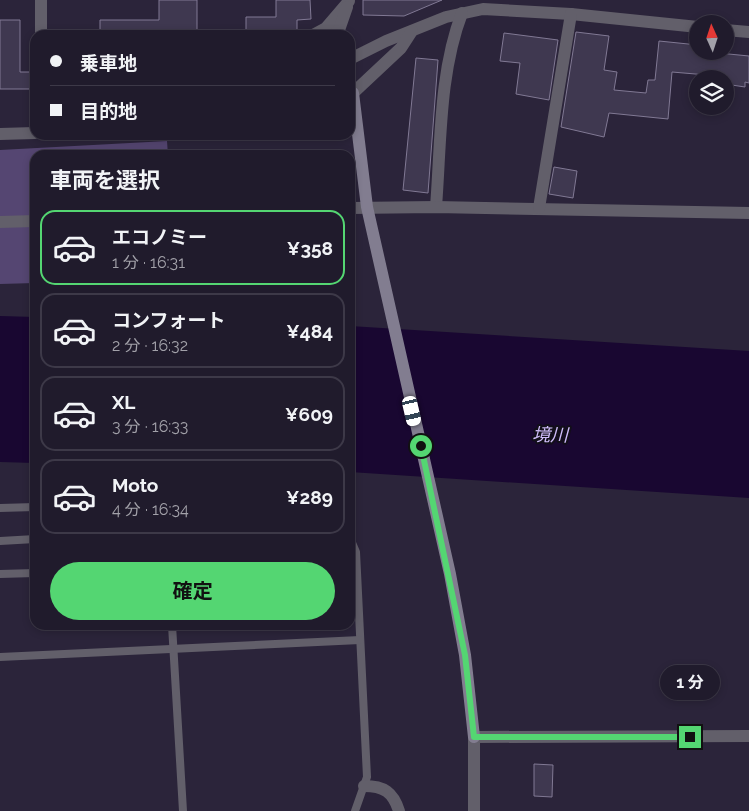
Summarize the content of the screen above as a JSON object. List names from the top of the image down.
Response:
{
  "water": ["境川"],
  "north": "top",
  "page": {
    "banner": ["乗車地", "目的地"],
    "heading": "車両を選択",
    "list": [
      {
        "name": "エコノミー",
        "note": "1 分 · 16:31",
        "value": "¥358"
      },
      {
        "name": "コンフォート",
        "note": "2 分 · 16:32",
        "value": "¥484"
      },
      {
        "name": "XL",
        "note": "3 分 · 16:33",
        "value": "¥609"
      },
      {
        "name": "Moto",
        "note": "4 分 · 16:34",
        "value": "¥289"
      }
    ],
    "buttons": "確定",
    "bubble": "1 分"
  }
}
